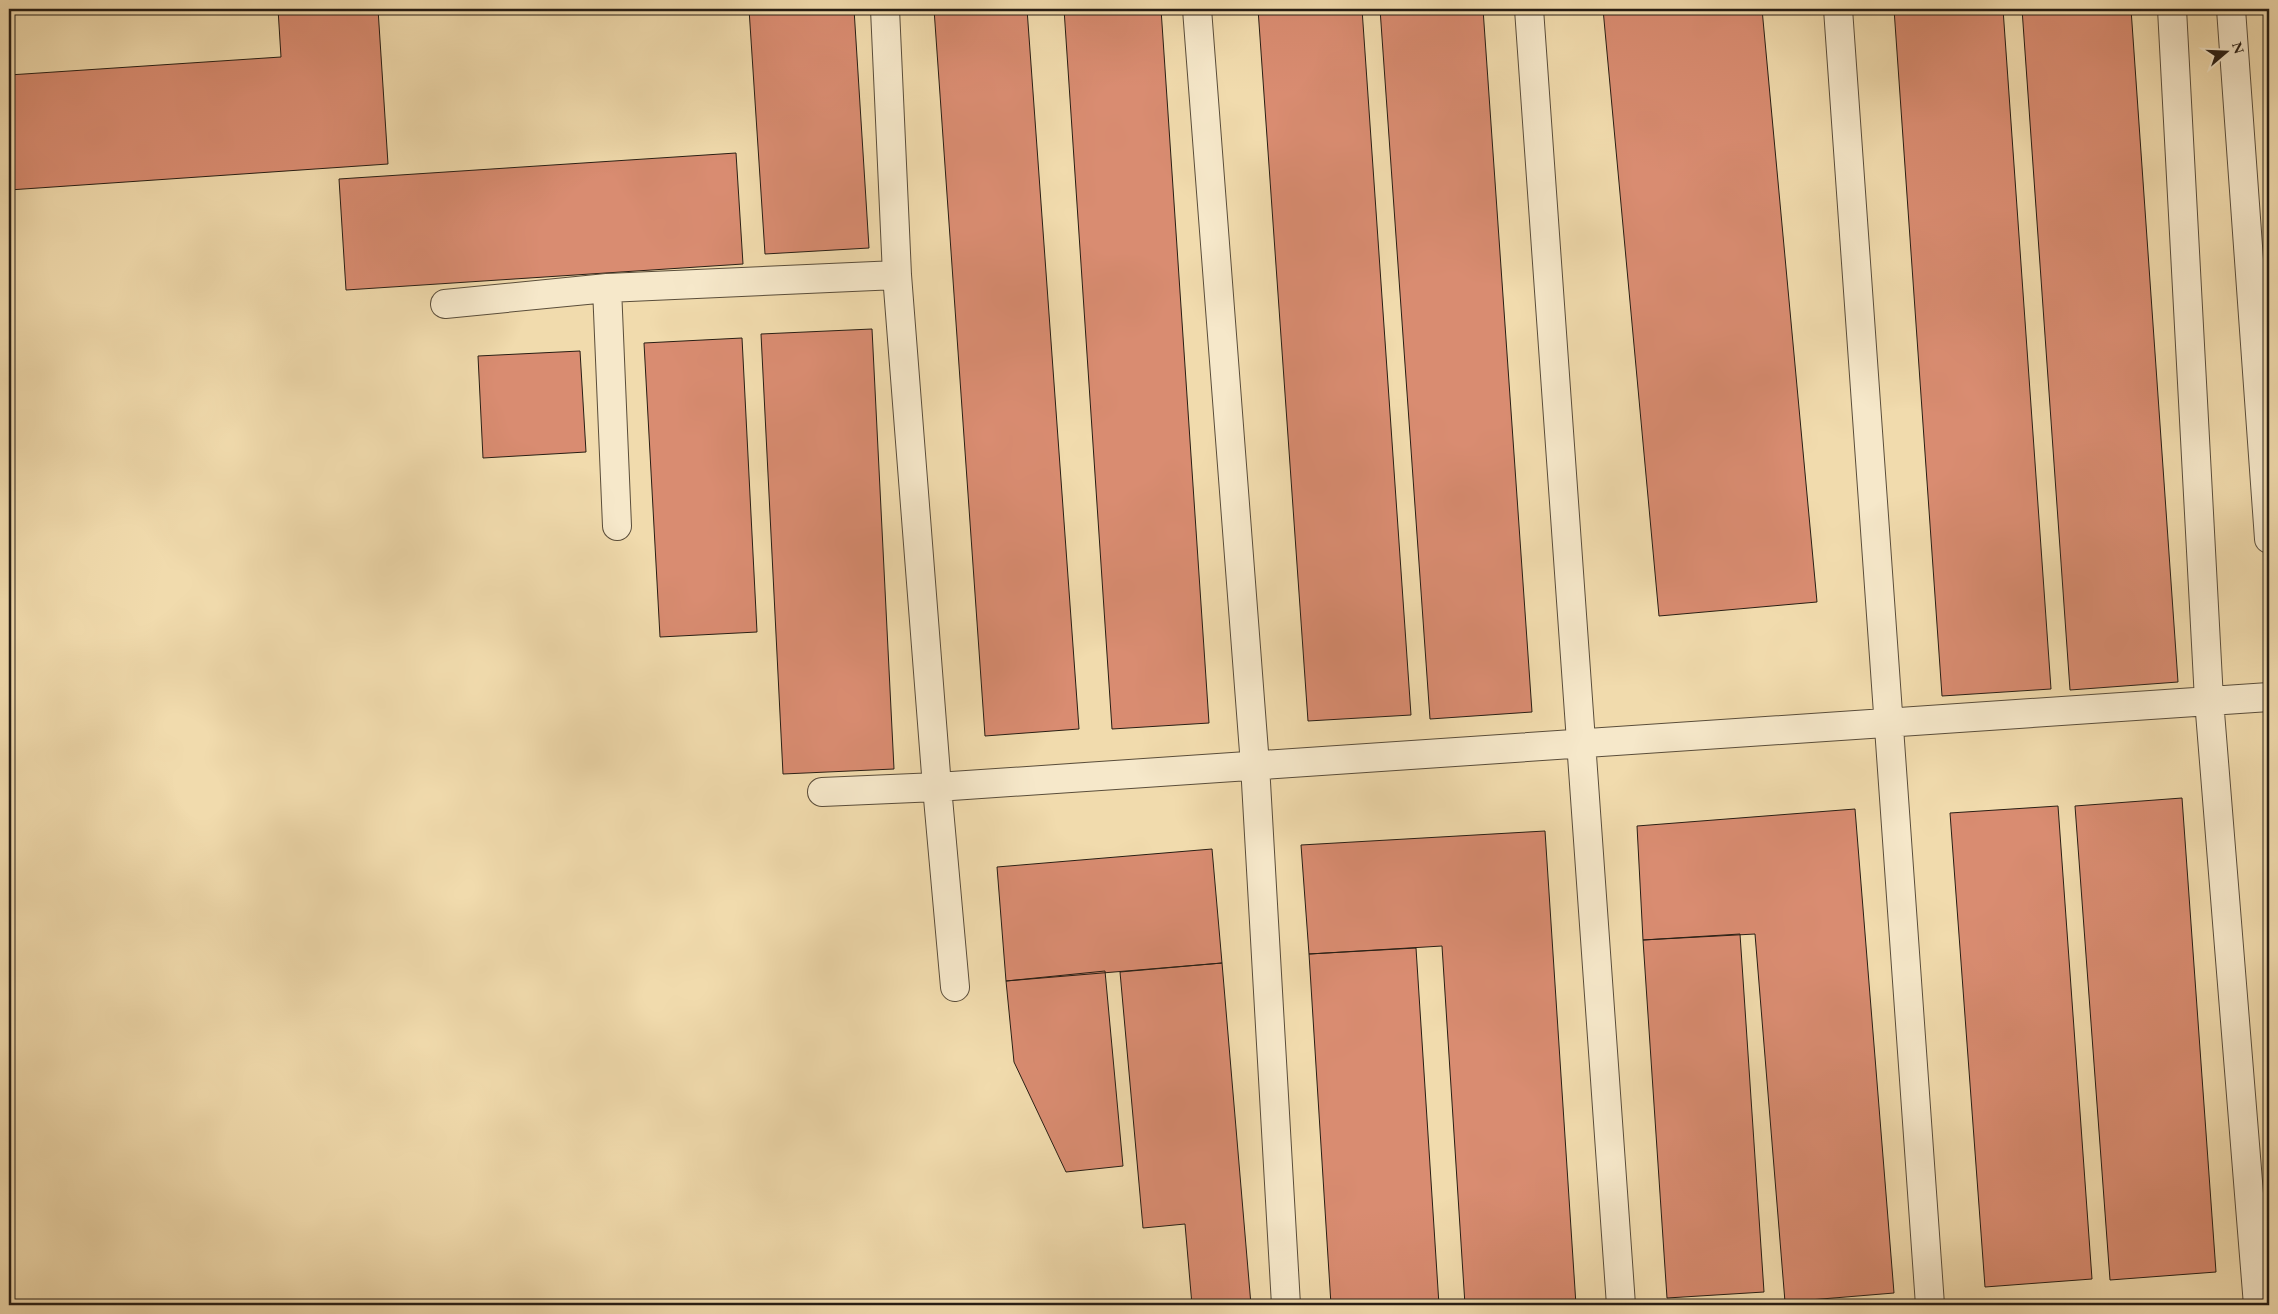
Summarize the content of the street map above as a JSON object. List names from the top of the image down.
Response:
{
  "north": "right"
}
